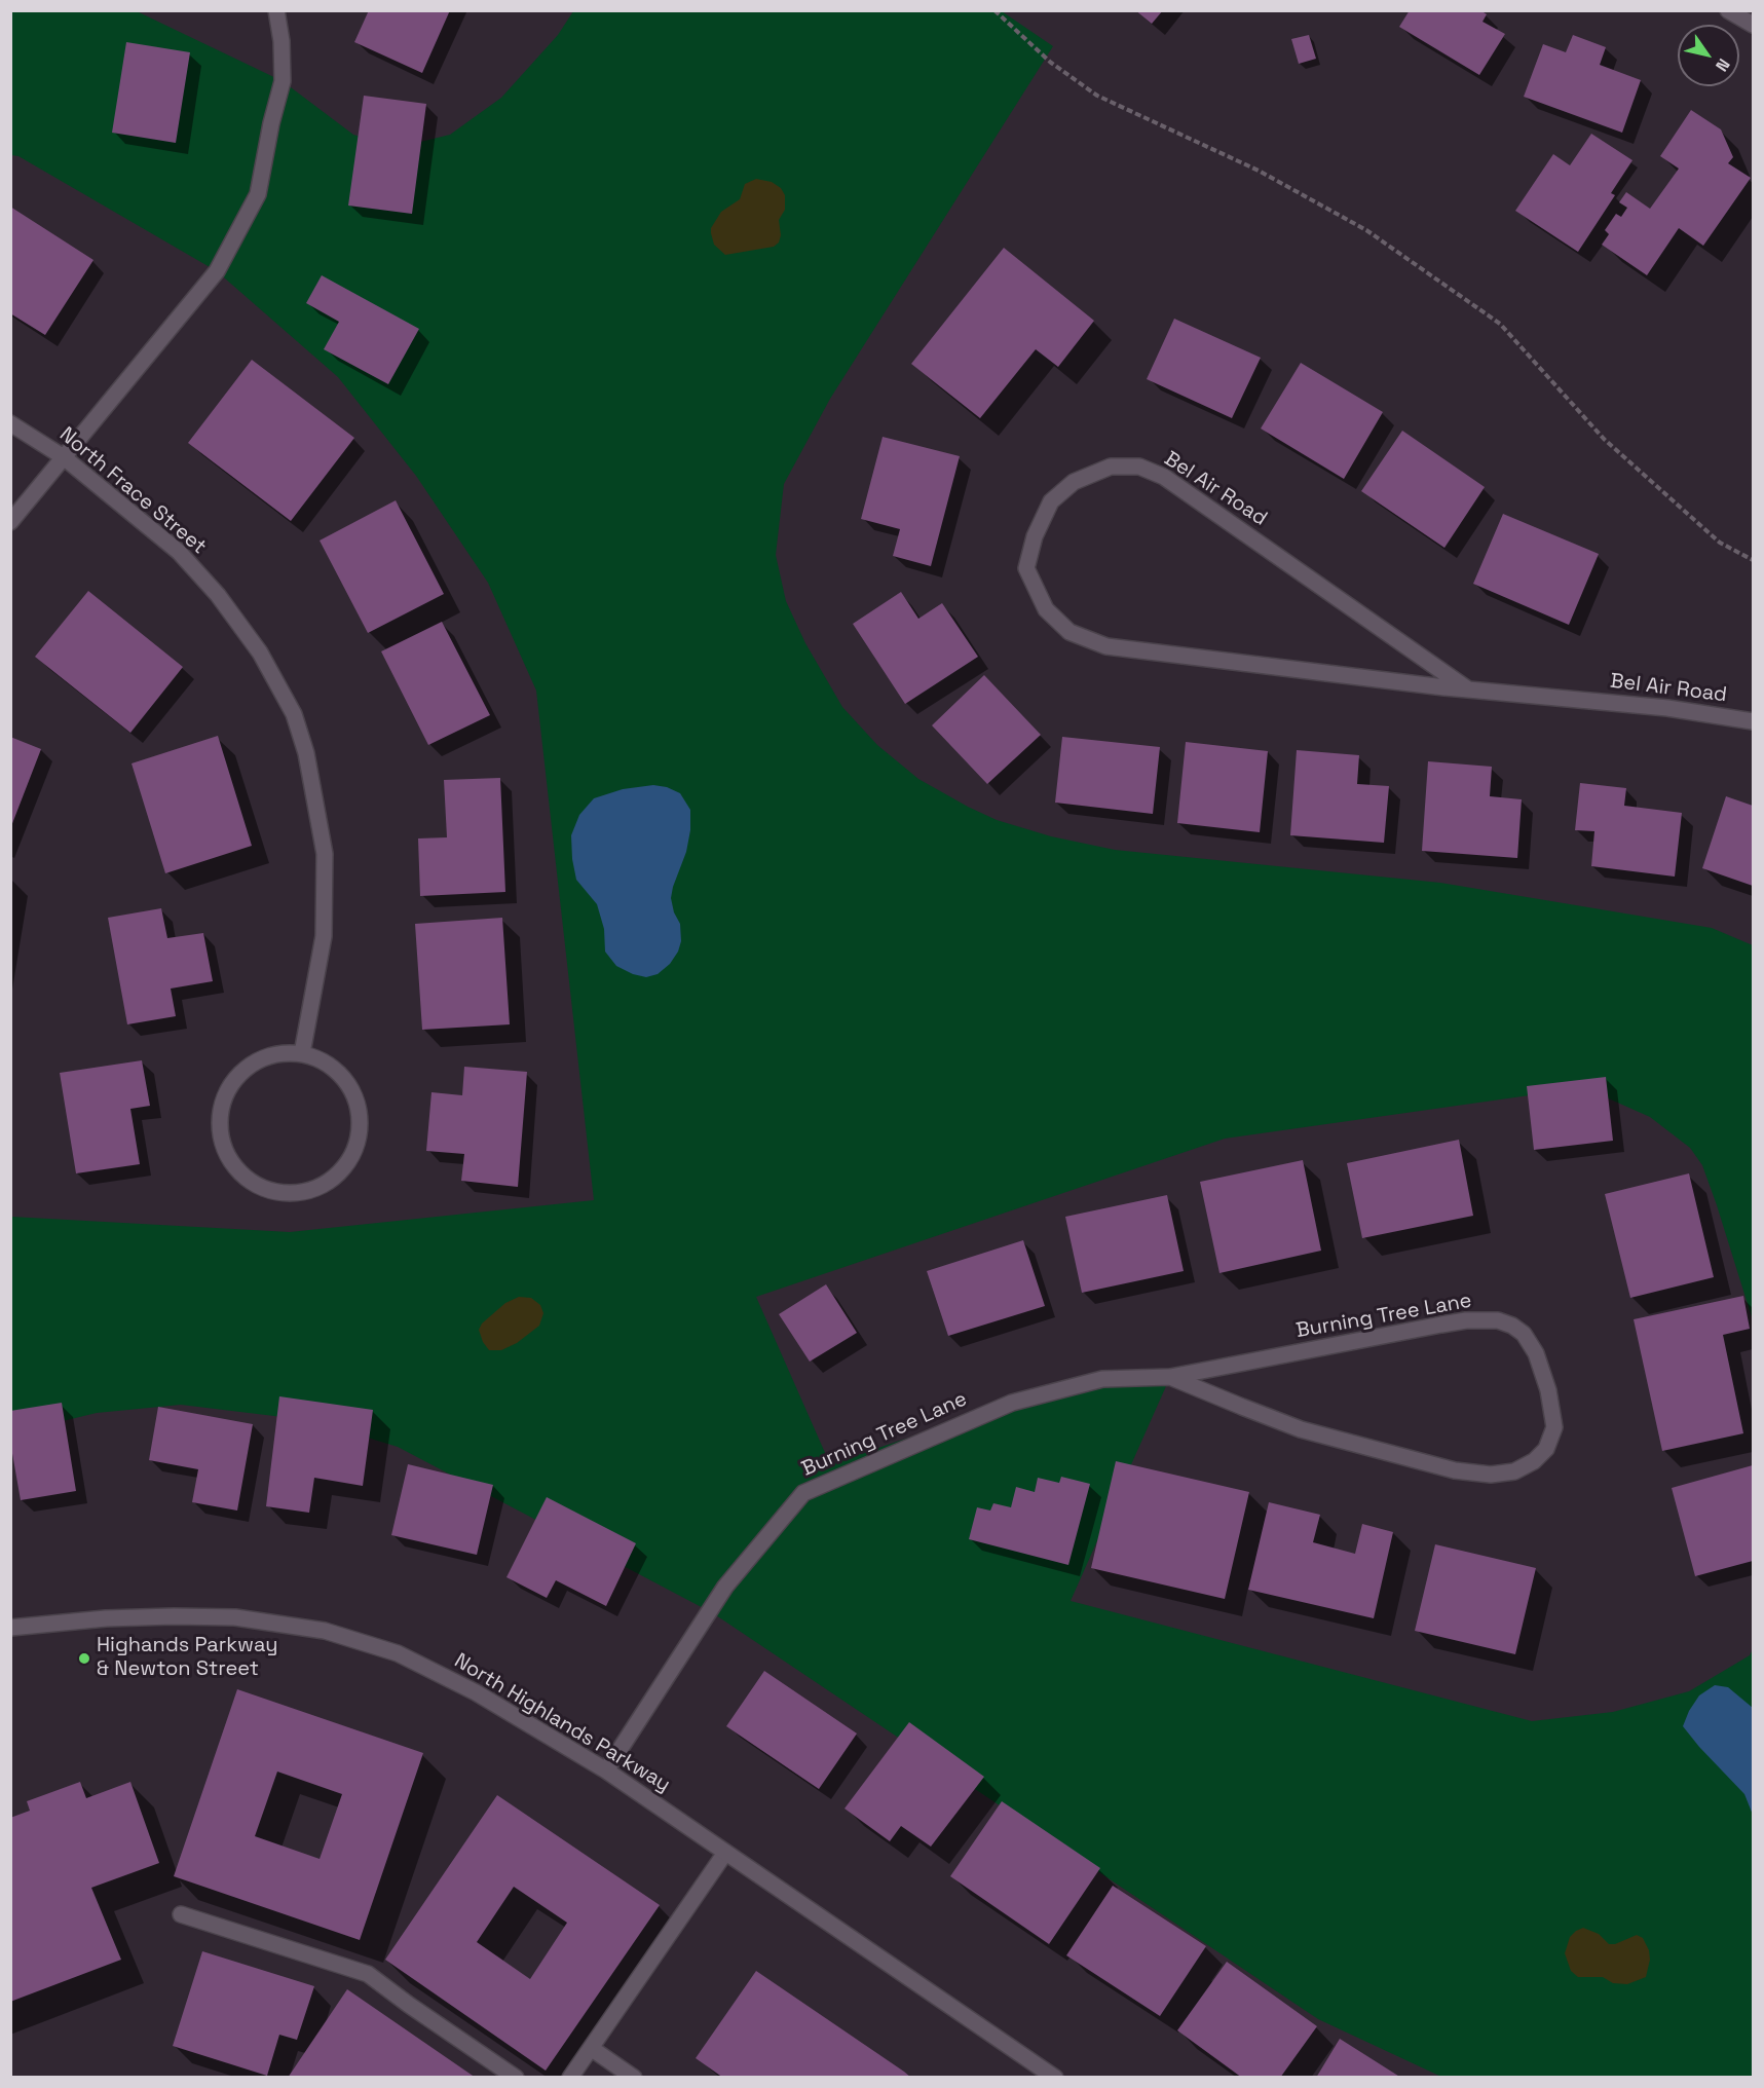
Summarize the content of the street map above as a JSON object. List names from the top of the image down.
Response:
{
  "streets": {
    "street": [
      "Bel Air Road",
      "North Frace Street",
      "Burning Tree Lane",
      "North Highlands Parkway"
    ]
  },
  "crossings": [
    ["Burning Tree Lane", "North Highlands Parkway"]
  ],
  "places": ["Highands Parkway & Newton Street"],
  "north": "bottom right"
}
